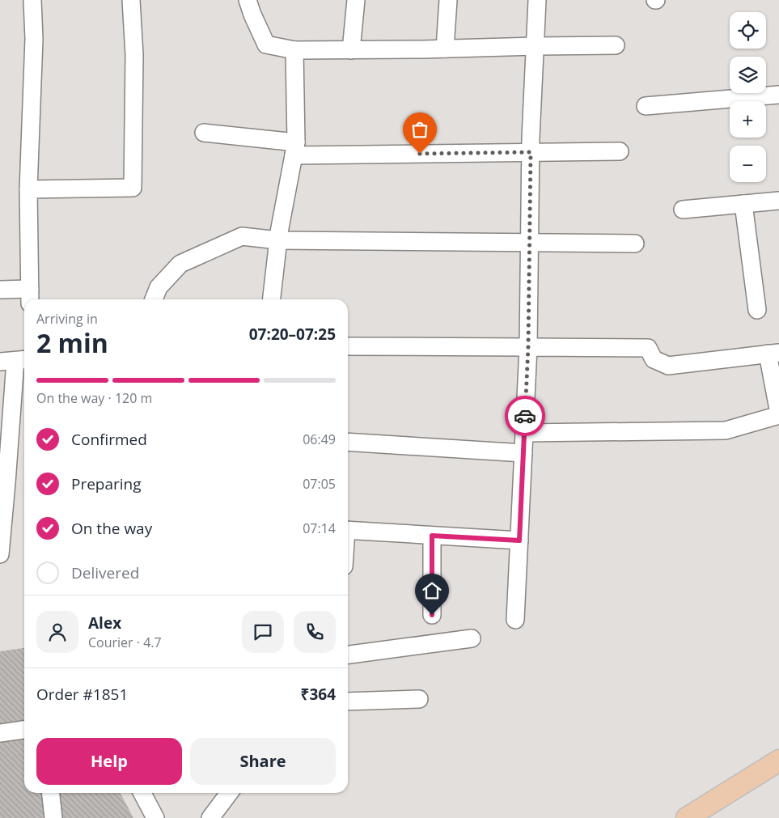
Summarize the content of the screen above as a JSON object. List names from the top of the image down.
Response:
{
  "page": {
    "map_buttons": ["+", "−"],
    "heading": ["2 min", "Arriving in", "07:20–07:25"],
    "panel": [
      "Alex",
      "Courier · 4.7",
      "Order #1851",
      "₹364"
    ],
    "bar": "On the way · 120 m",
    "list": [
      ["Confirmed", "06:49"],
      ["Preparing", "07:05"],
      ["On the way", "07:14"],
      "Delivered"
    ],
    "buttons": ["Help", "Share"]
  }
}
